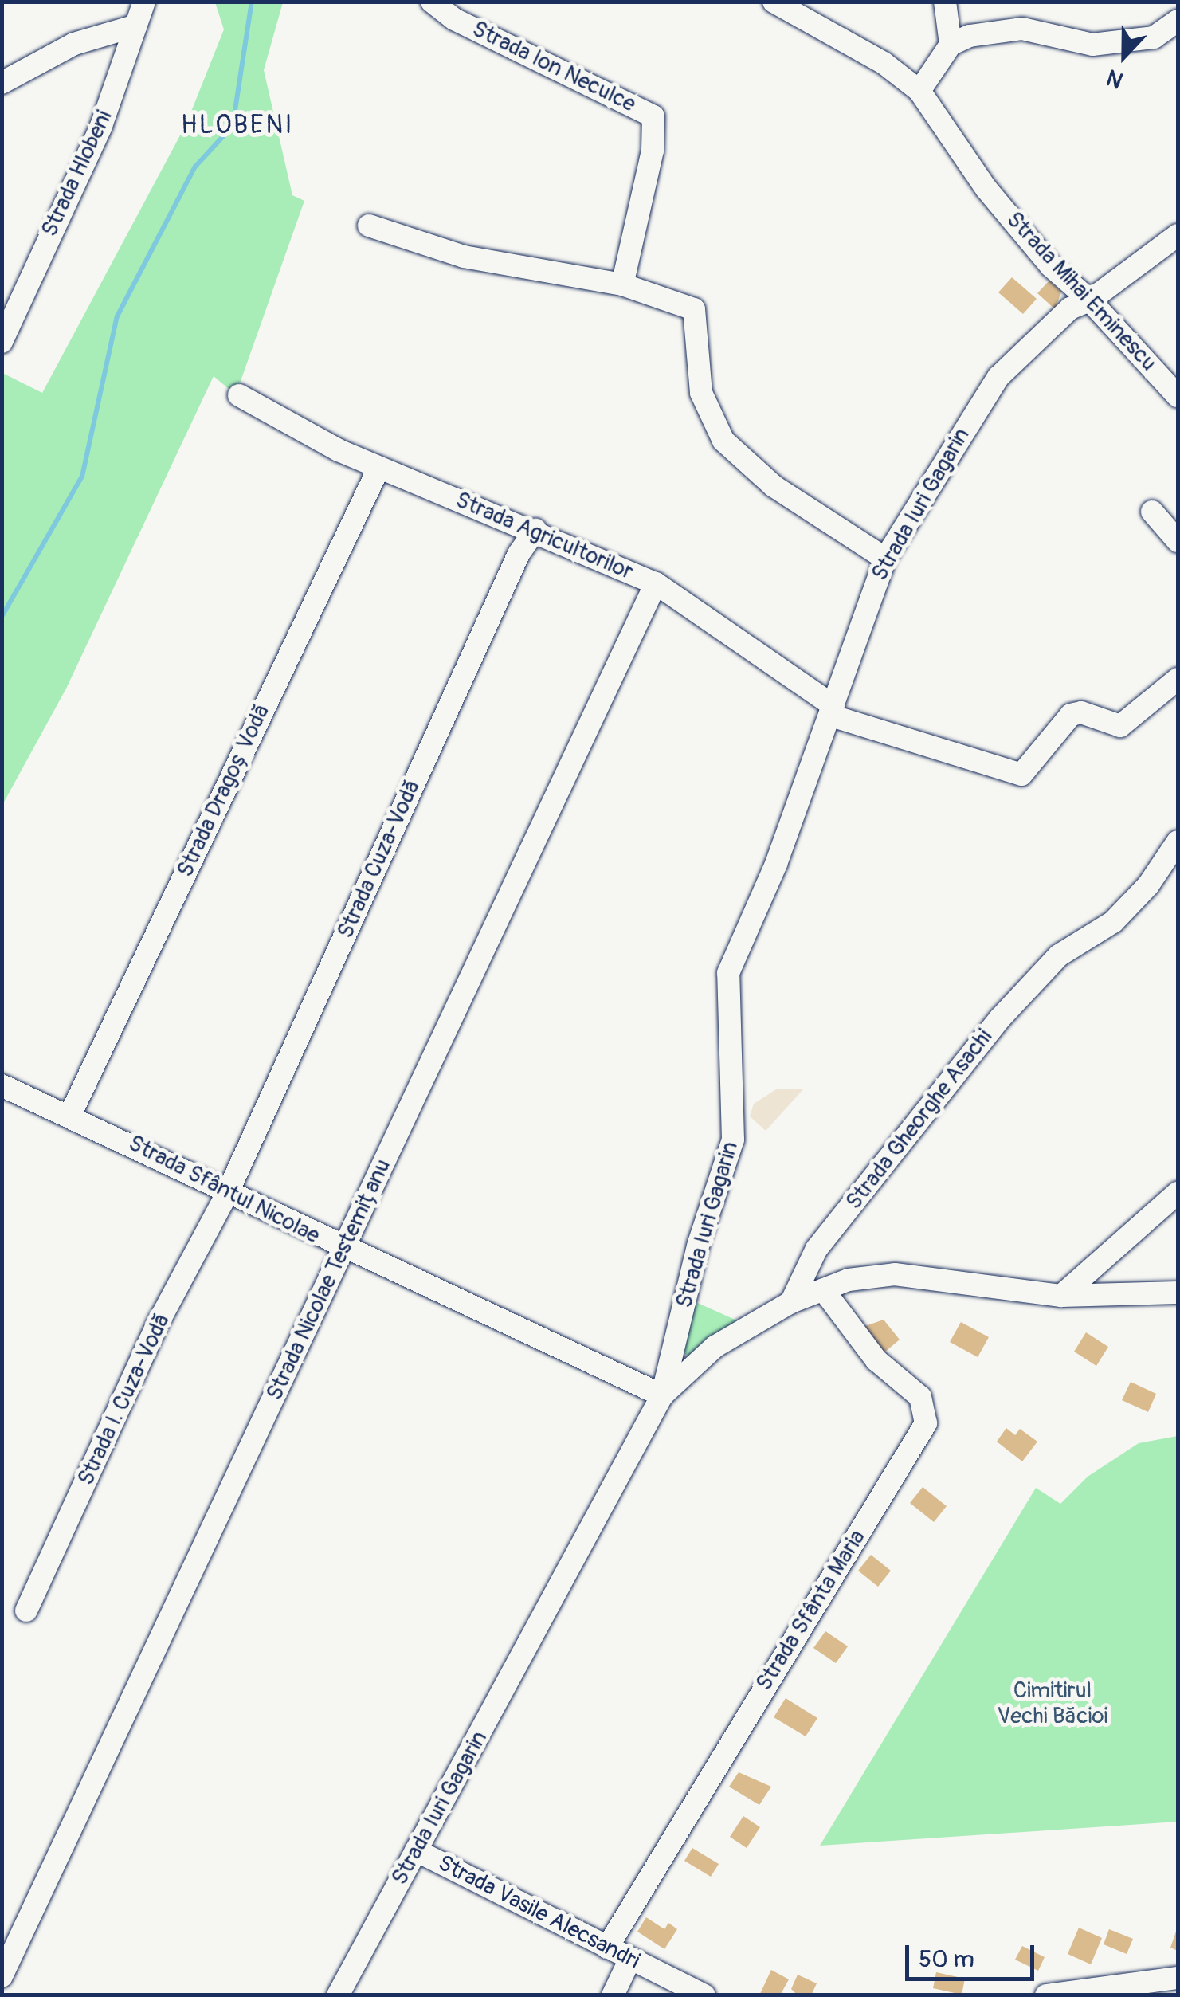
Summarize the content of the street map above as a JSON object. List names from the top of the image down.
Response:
{
  "streets": {
    "street": [
      "Strada Ion Neculce",
      "Strada Hlobeni",
      "Strada Mihai Eminescu",
      "Strada Iuri Gagarin",
      "Strada Agricultorilor",
      "Strada Dragoș Vodă",
      "Strada Cuza-Vodă",
      "Strada Gheorghe Asachi",
      "Strada Sfântul Nicolae",
      "Strada Nicolae Testemițanu",
      "Strada I. Cuza-Vodă",
      "Strada Sfânta Maria",
      "Strada Vasile Alecsandri"
    ]
  },
  "crossings": [
    ["Strada Mihai Eminescu", "Strada Iuri Gagarin"],
    ["Strada Iuri Gagarin", "Strada Agricultorilor"],
    ["Strada Iuri Gagarin", "Strada Sfântul Nicolae"],
    ["Strada Iuri Gagarin", "Strada Vasile Alecsandri"],
    ["Strada Agricultorilor", "Strada Dragoș Vodă"],
    ["Strada Agricultorilor", "Strada Cuza-Vodă"],
    ["Strada Agricultorilor", "Strada Nicolae Testemițanu"],
    ["Strada Dragoș Vodă", "Strada Sfântul Nicolae"],
    ["Strada Cuza-Vodă", "Strada Sfântul Nicolae"],
    ["Strada Cuza-Vodă", "Strada I. Cuza-Vodă"],
    ["Strada Sfântul Nicolae", "Strada Nicolae Testemițanu"],
    ["Strada Sfântul Nicolae", "Strada I. Cuza-Vodă"],
    ["Strada Sfânta Maria", "Strada Vasile Alecsandri"]
  ],
  "districts": ["HLOBENI"],
  "parks": ["Cimitirul Vechi Băcioi"],
  "scale_bar": "50 m",
  "north": "bottom"
}
